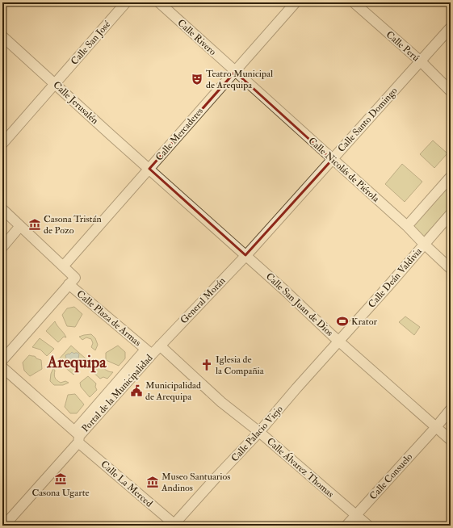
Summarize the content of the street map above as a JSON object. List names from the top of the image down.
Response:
{
  "streets": {
    "street": [
      "Calle Rivero",
      "Calle San José",
      "Calle Perú",
      "Calle Jerusalén",
      "Calle Santo Domingo",
      "Calle Mercaderes",
      "Calle Nicolás de Piérola",
      "Calle Deán Valdivia",
      "General Morán",
      "Calle San Juan de Dios",
      "Calle Plaza de Armas",
      "Portal de la Municipalidad",
      "Calle Palacio Viejo",
      "Calle Álvarez Thomas",
      "Calle Consuelo",
      "Calle La Merced"
    ]
  },
  "crossings": [
    ["Calle Rivero", "Calle Mercaderes"],
    ["Calle Rivero", "Calle Nicolás de Piérola"],
    ["Calle San José", "Calle Jerusalén"],
    ["Calle Perú", "Calle Santo Domingo"],
    ["Calle Jerusalén", "Calle Mercaderes"],
    ["Calle Jerusalén", "Calle San Juan de Dios"],
    ["Calle Santo Domingo", "Calle Nicolás de Piérola"],
    ["Calle Santo Domingo", "General Morán"],
    ["Calle Santo Domingo", "Calle San Juan de Dios"],
    ["Calle Mercaderes", "Calle Nicolás de Piérola"],
    ["Calle Mercaderes", "Calle San Juan de Dios"],
    ["Calle Nicolás de Piérola", "Calle Deán Valdivia"],
    ["Calle Deán Valdivia", "Calle San Juan de Dios"],
    ["Calle Deán Valdivia", "Calle Palacio Viejo"],
    ["General Morán", "Calle San Juan de Dios"],
    ["General Morán", "Portal de la Municipalidad"],
    ["General Morán", "Calle Álvarez Thomas"],
    ["Calle San Juan de Dios", "Calle Palacio Viejo"],
    ["Calle San Juan de Dios", "Calle Consuelo"],
    ["Calle Plaza de Armas", "Portal de la Municipalidad"],
    ["Portal de la Municipalidad", "Calle Álvarez Thomas"],
    ["Portal de la Municipalidad", "Calle La Merced"],
    ["Calle Palacio Viejo", "Calle Álvarez Thomas"],
    ["Calle Palacio Viejo", "Calle La Merced"],
    ["Calle Álvarez Thomas", "Calle Consuelo"]
  ],
  "districts": ["Arequipa"],
  "places": {
    "theatre": ["Teatro Municipal de Arequipa"],
    "museum": ["Casona Tristán de Pozo", "Casona Ugarte", "Museo Santuarios Andinos"],
    "sports": ["Krator"],
    "church": ["Iglesia de la Compañia"],
    "public building": ["Municipalidad de Arequipa"]
  }
}
